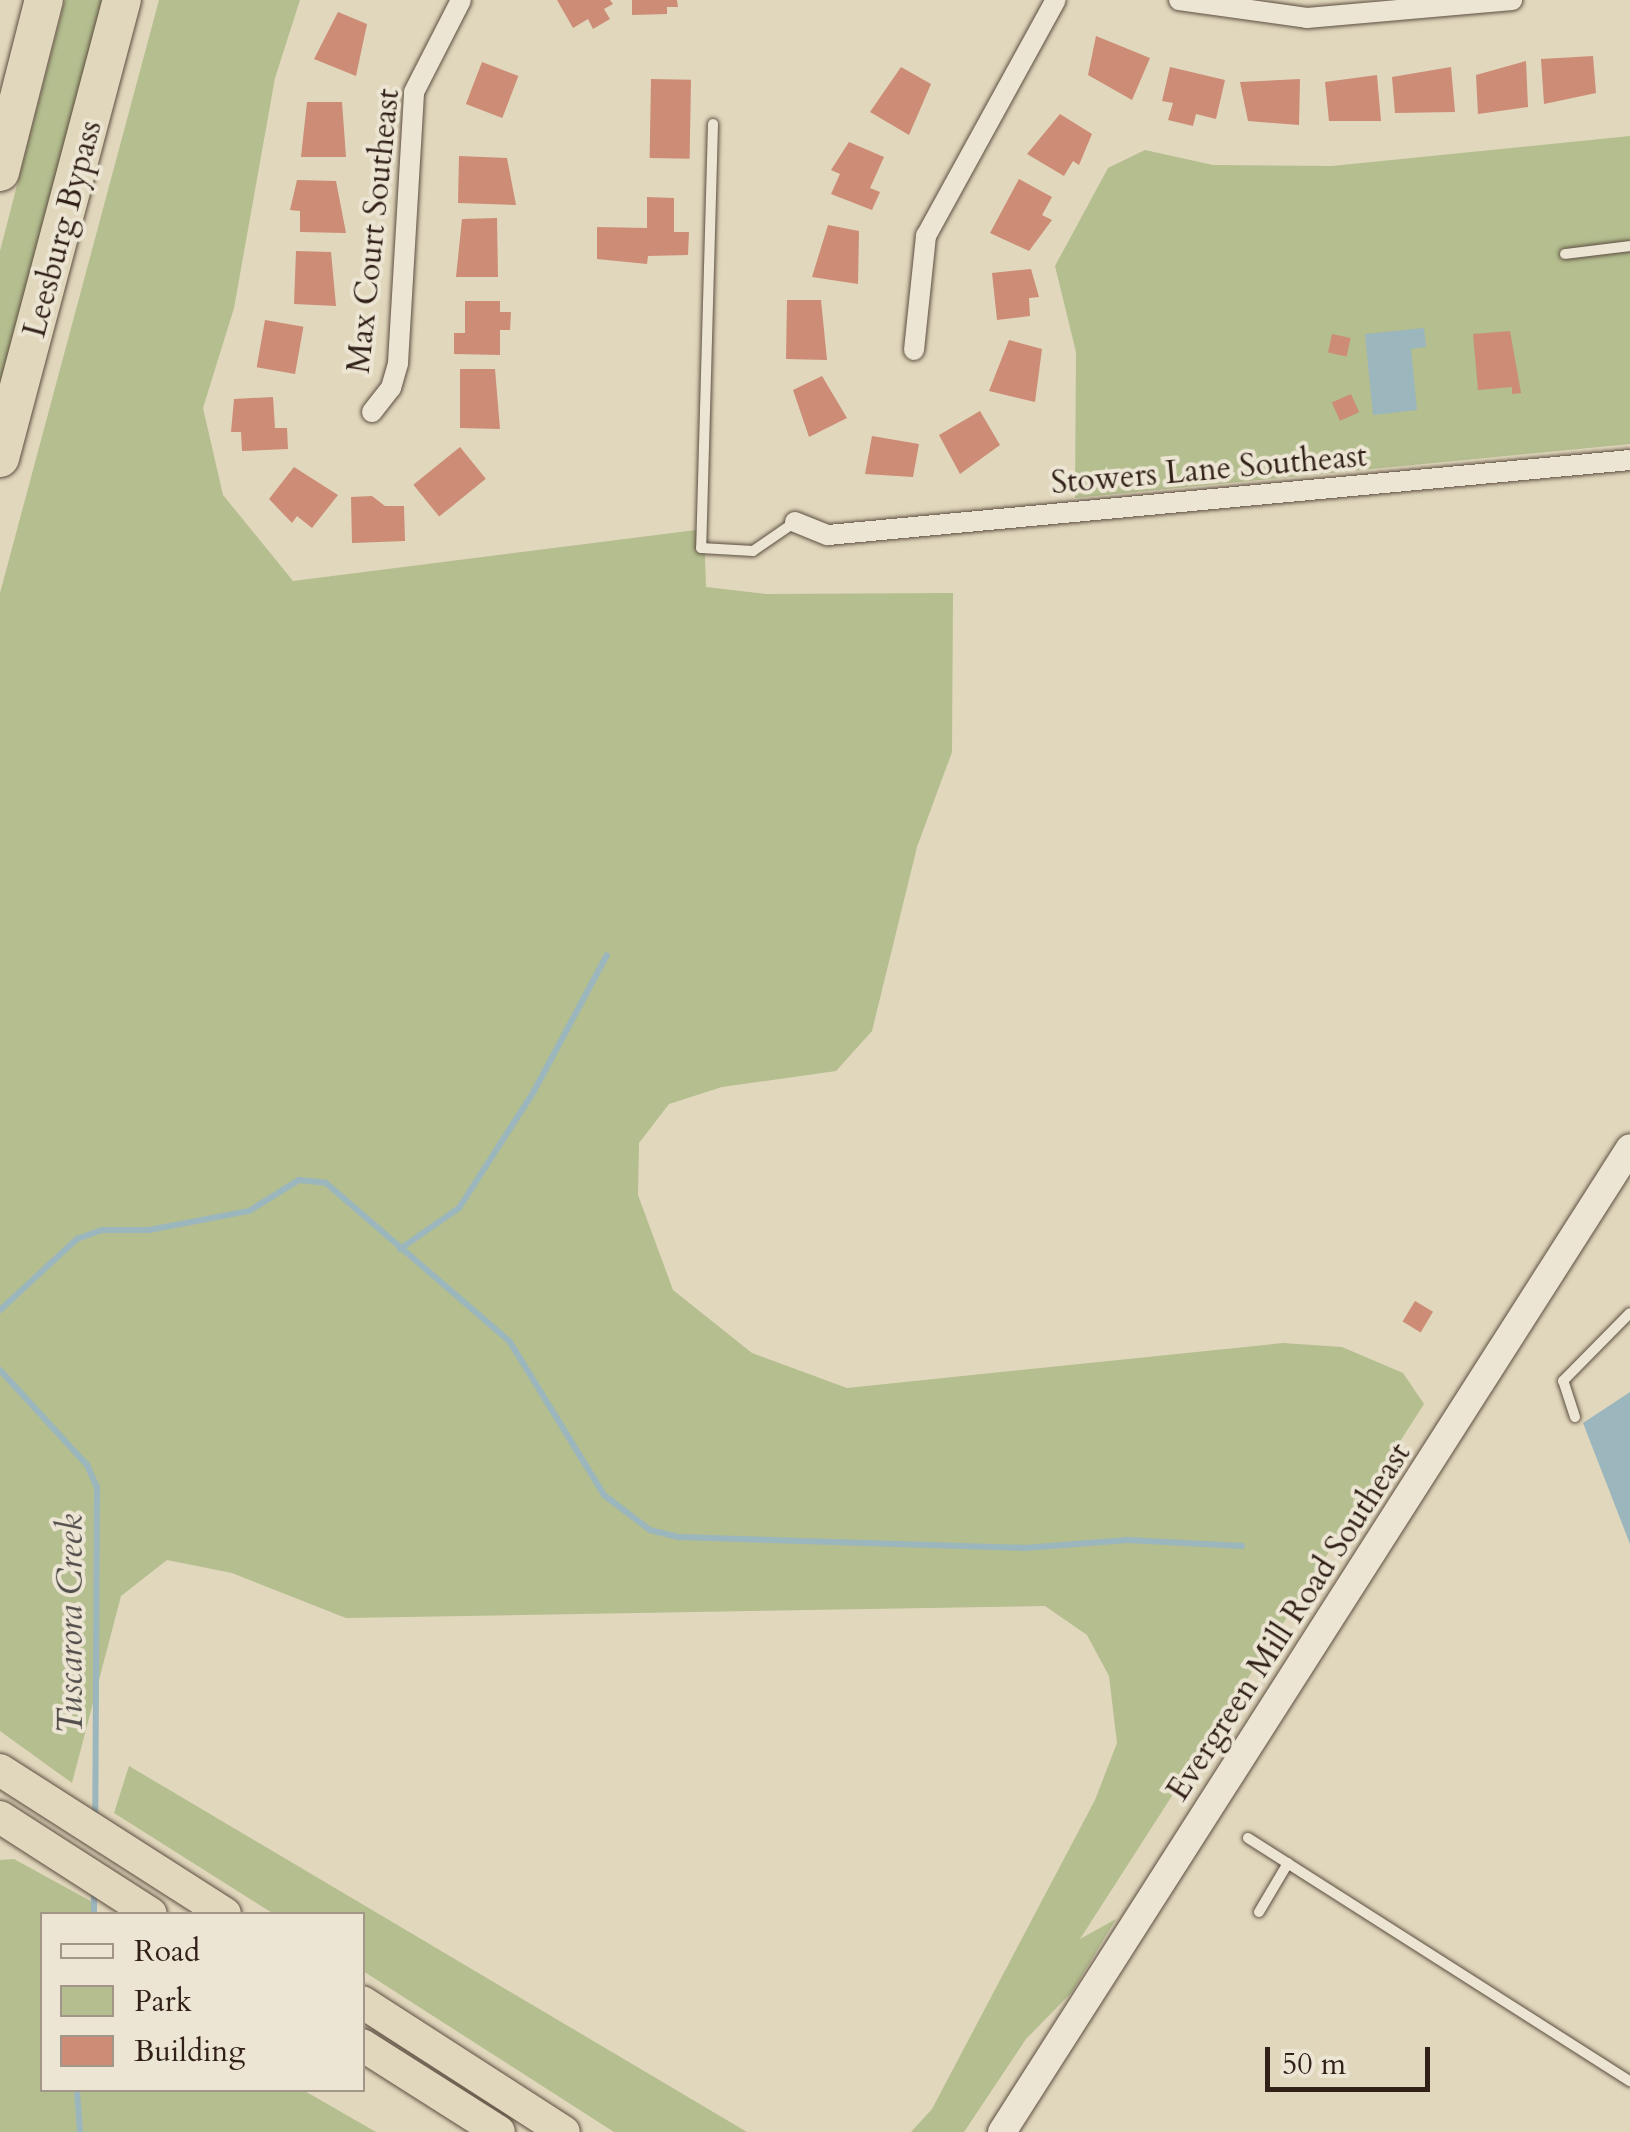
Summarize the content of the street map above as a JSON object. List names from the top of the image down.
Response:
{
  "streets": {
    "highway": ["Leesburg Bypass"],
    "main road": ["Evergreen Mill Road Southeast"],
    "street": ["Max Court Southeast", "Stowers Lane Southeast"]
  },
  "water": ["Tuscarora Creek"],
  "legend": ["Road", "Park", "Building"],
  "scale_bar": "50 m"
}
